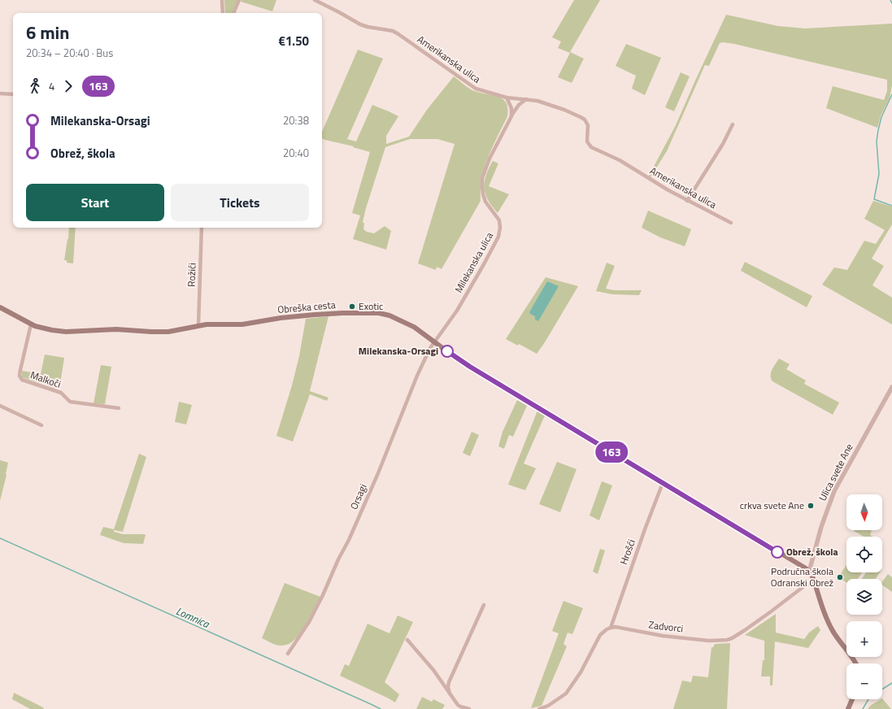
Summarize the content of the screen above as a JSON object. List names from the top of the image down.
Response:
{
  "streets": {
    "main road": ["Obreška cesta"],
    "street": [
      "Amerikanska ulica",
      "Milekanska ulica",
      "Rožići",
      "Malkoči",
      "Ulica svete Ane",
      "Orsagi",
      "Hrošći",
      "Zadvorci"
    ]
  },
  "crossings": [
    ["Amerikanska ulica", "Milekanska ulica"],
    ["Milekanska ulica", "Obreška cesta"],
    ["Milekanska ulica", "Orsagi"],
    ["Rožići", "Obreška cesta"],
    ["Obreška cesta", "Malkoči"],
    ["Obreška cesta", "Ulica svete Ane"],
    ["Obreška cesta", "Orsagi"],
    ["Obreška cesta", "Hrošći"],
    ["Obreška cesta", "Zadvorci"],
    ["Hrošći", "Zadvorci"]
  ],
  "water": ["Lomnica"],
  "places": [
    "Exotic",
    "Milekanska-Orsagi",
    "crkva svete Ane",
    "Obrež, škola",
    "Područna škola Odranski Obrež"
  ],
  "lines": ["bus line 163"],
  "north": "bottom",
  "page": {
    "on_map": "163",
    "heading": ["6 min", "20:34 – 20:40 · Bus", "€1.50"],
    "legs": ["4", "163"],
    "list": [
      {
        "name": "Milekanska-Orsagi",
        "value": "20:38"
      },
      {
        "name": "Obrež, škola",
        "value": "20:40"
      }
    ],
    "buttons": ["Start", "Tickets"],
    "map_buttons": ["+", "−"]
  }
}
